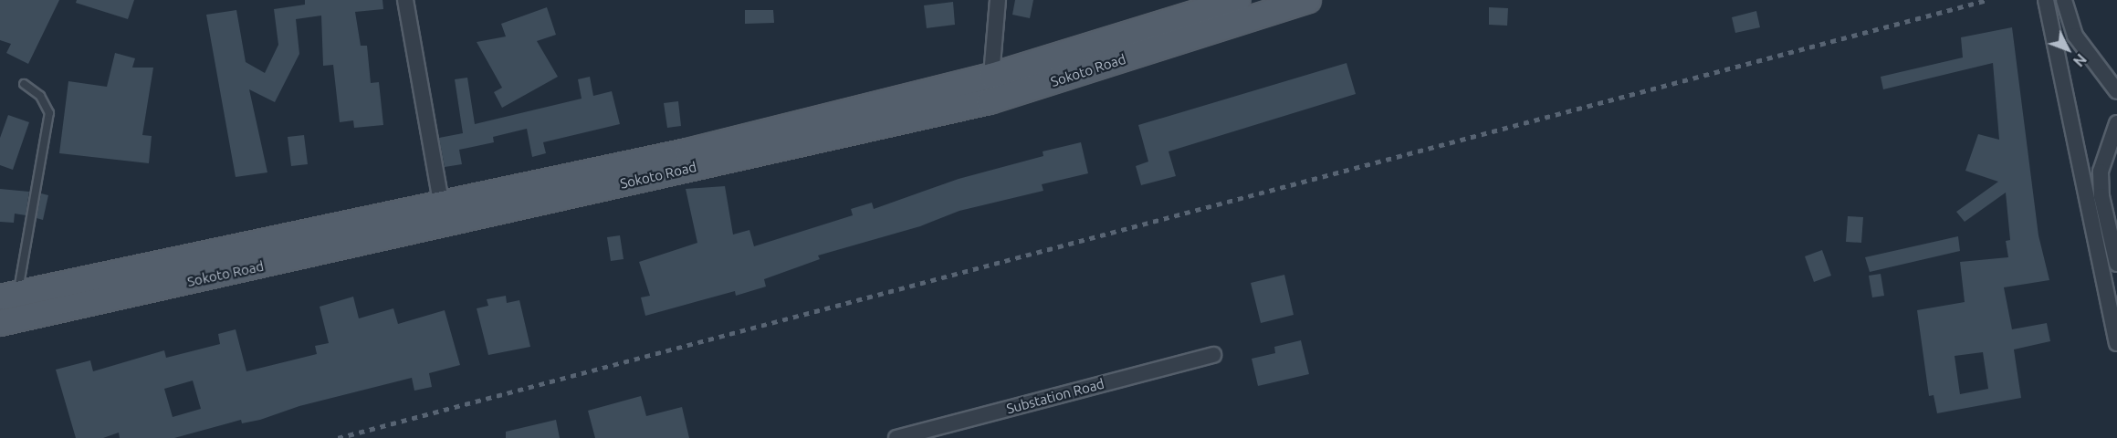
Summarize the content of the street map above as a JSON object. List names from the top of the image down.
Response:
{
  "streets": {
    "main road": ["Sokoto Road"],
    "street": ["Substation Road"]
  },
  "north": "bottom right"
}
